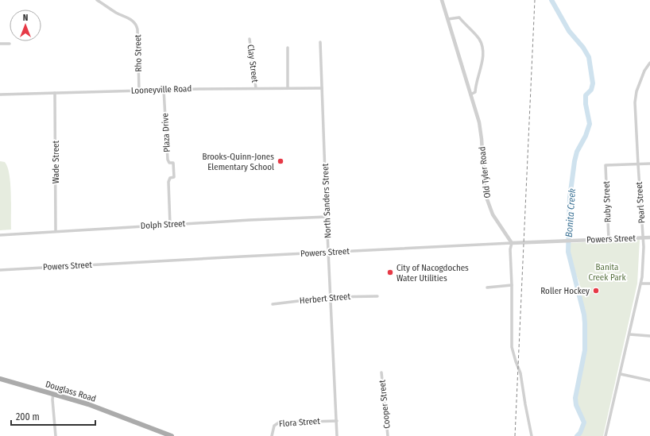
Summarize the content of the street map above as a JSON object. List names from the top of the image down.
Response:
{
  "streets": {
    "main road": ["Douglass Road"],
    "street": [
      "Rho Street",
      "Clay Street",
      "Looneyville Road",
      "Plaza Drive",
      "Wade Street",
      "Old Tyler Road",
      "North Sanders Street",
      "Ruby Street",
      "Pearl Street",
      "Dolph Street",
      "Powers Street",
      "Herbert Street",
      "Cooper Street",
      "Flora Street"
    ]
  },
  "crossings": [
    ["Rho Street", "Looneyville Road"],
    ["Clay Street", "Looneyville Road"],
    ["Looneyville Road", "Plaza Drive"],
    ["Looneyville Road", "Wade Street"],
    ["Looneyville Road", "North Sanders Street"],
    ["Plaza Drive", "Dolph Street"],
    ["Wade Street", "Dolph Street"],
    ["Old Tyler Road", "Powers Street"],
    ["North Sanders Street", "Dolph Street"],
    ["North Sanders Street", "Powers Street"],
    ["North Sanders Street", "Herbert Street"],
    ["North Sanders Street", "Flora Street"],
    ["Ruby Street", "Pearl Street"],
    ["Ruby Street", "Powers Street"],
    ["Pearl Street", "Powers Street"]
  ],
  "water": ["Bonita Creek"],
  "parks": ["Banita Creek Park"],
  "places": ["Brooks-Quinn-Jones Elementary School", "City of Nacogdoches Water Utilities", "Roller Hockey"],
  "scale_bar": "200 m",
  "north": "top"
}
